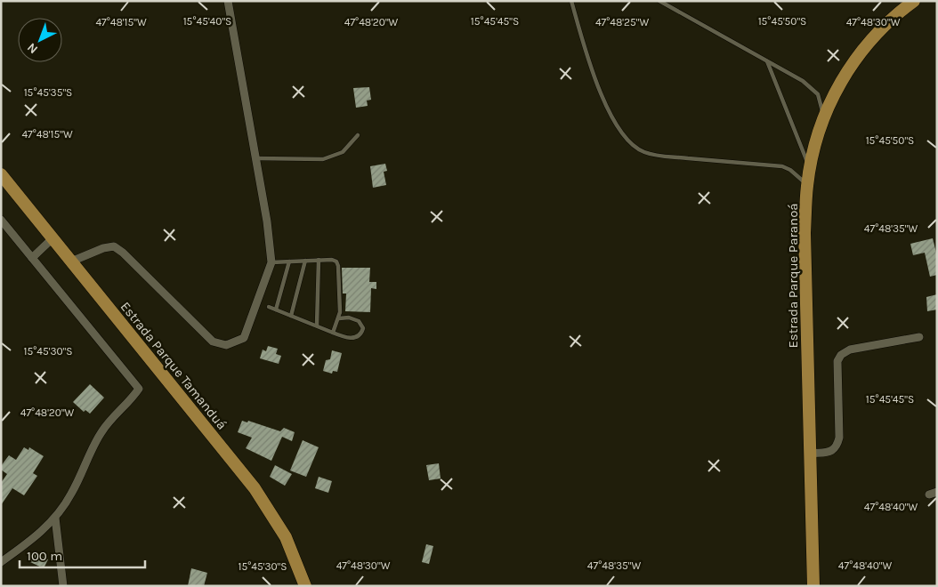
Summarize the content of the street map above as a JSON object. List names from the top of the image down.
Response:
{
  "streets": {
    "main road": ["Estrada Parque Paranoá", "Estrada Parque Tamanduá"]
  },
  "scale_bar": "100 m",
  "north": "bottom left",
  "coordinates": [
    "15°45'40\"S",
    "15°45'45\"S",
    "15°45'50\"S",
    "47°48'15\"W",
    "47°48'20\"W",
    "47°48'25\"W",
    "47°48'30\"W",
    "15°45'35\"S",
    "47°48'35\"W",
    "15°45'30\"S",
    "47°48'40\"W"
  ]
}
